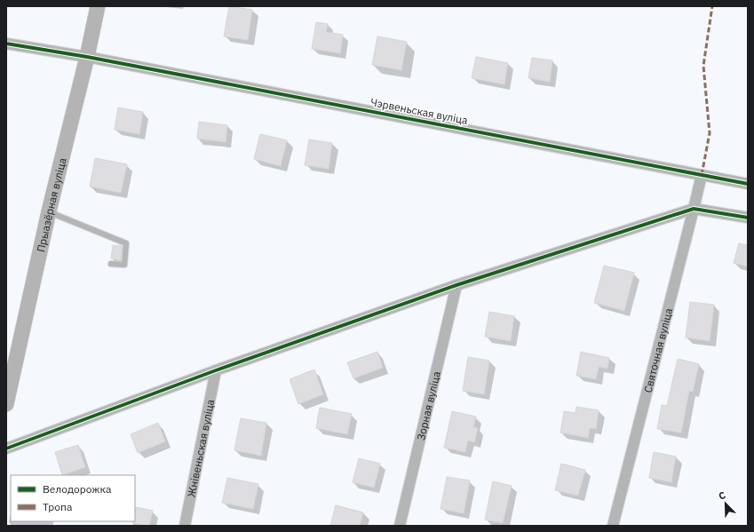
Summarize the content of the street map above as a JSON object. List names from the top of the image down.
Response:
{
  "streets": {
    "street": [
      "Чэрвеньская вуліца",
      "Прыазёрная вуліца",
      "Святочная вуліца",
      "Зорная вуліца",
      "Жнівеньская вуліца"
    ]
  },
  "crossings": [
    ["Чэрвеньская вуліца", "Прыазёрная вуліца"],
    ["Чэрвеньская вуліца", "Святочная вуліца"]
  ],
  "legend": ["Велодорожка", "Тропа"],
  "north": "top left"
}
